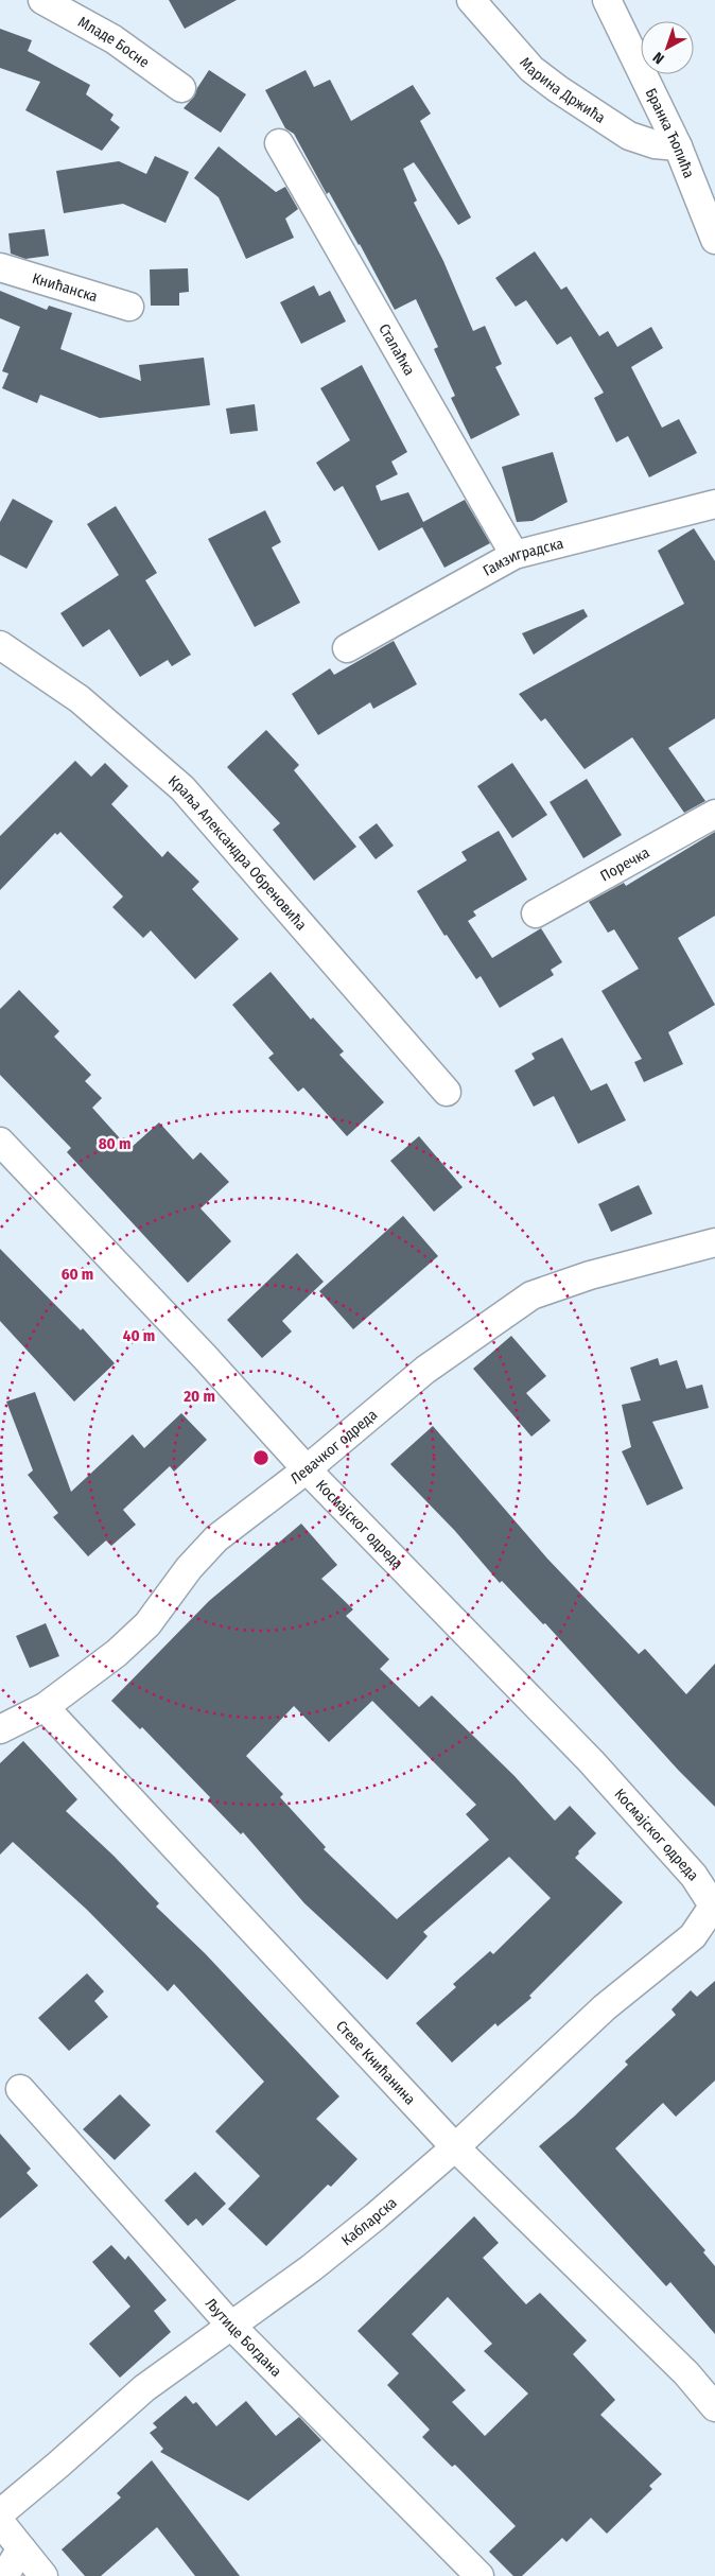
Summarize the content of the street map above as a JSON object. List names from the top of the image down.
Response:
{
  "streets": {
    "street": [
      "Младе Босне",
      "Марина Држића",
      "Бранка Ћопића",
      "Книћанска",
      "Сталаћка",
      "Гамзиградска",
      "Краља Александра Обреновића",
      "Поречка",
      "Левачког одреда",
      "Космајског одреда",
      "Стеве Книћанина",
      "Кабларска",
      "Љутице Богдана"
    ]
  },
  "crossings": [
    ["Марина Држића", "Бранка Ћопића"],
    ["Сталаћка", "Гамзиградска"],
    ["Левачког одреда", "Космајског одреда"],
    ["Левачког одреда", "Стеве Книћанина"],
    ["Космајског одреда", "Кабларска"],
    ["Стеве Книћанина", "Кабларска"],
    ["Кабларска", "Љутице Богдана"]
  ],
  "north": "bottom left",
  "rings": [
    "80 m",
    "60 m",
    "40 m",
    "20 m"
  ]
}
